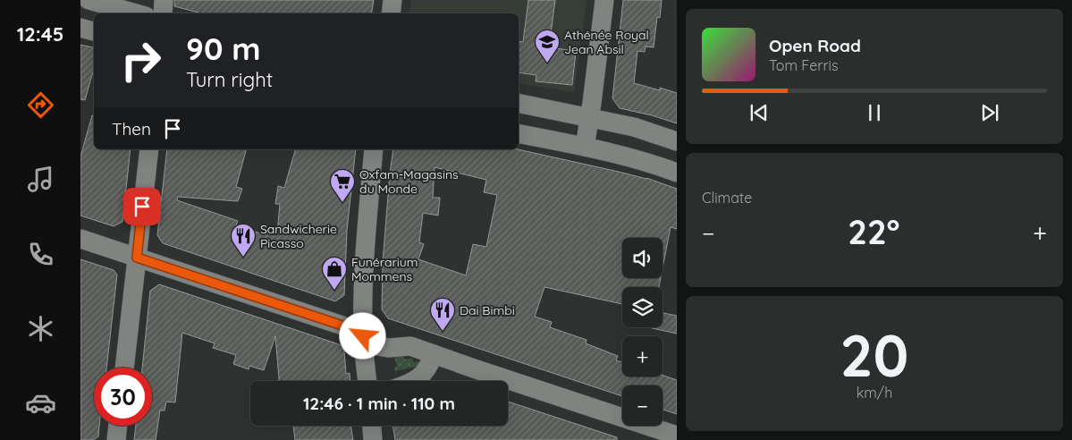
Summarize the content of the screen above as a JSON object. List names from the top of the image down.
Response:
{
  "places": {
    "school or university": ["Athénée Royal Jean Absil"],
    "supermarket": ["Oxfam-Magasins du Monde"],
    "restaurant": ["Sandwicherie Picasso", "Dai Bimbi"],
    "shop": ["Funérarium Mommens"]
  },
  "page": {
    "tabs": "12:45",
    "turn": ["90 m", "Turn right"],
    "song": ["Open Road", "Tom Ferris"],
    "then": "Then",
    "tile": [
      "Climate",
      ["20", "km/h"]
    ],
    "heat": ["−", "22°", "+"],
    "map_buttons": ["+", "−"],
    "limit": "30",
    "trip": "12:46 · 1 min · 110 m"
  }
}
